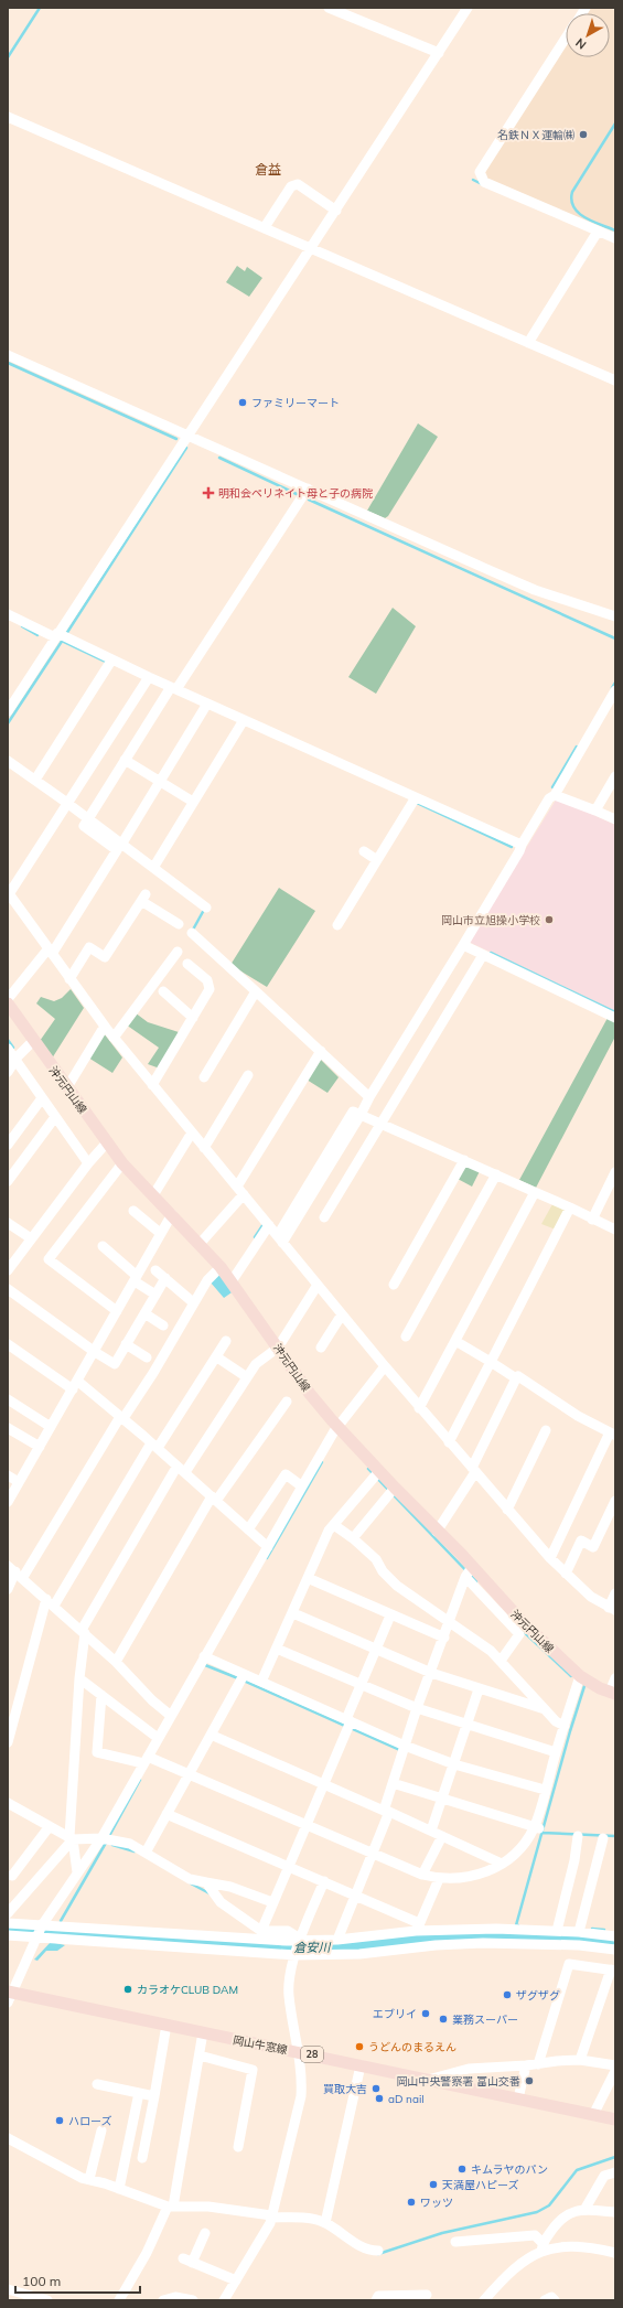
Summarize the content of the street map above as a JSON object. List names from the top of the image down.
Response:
{
  "streets": {
    "main road": ["沖元円山線", "岡山牛窓線", "28"]
  },
  "districts": ["倉益"],
  "water": ["倉安川"],
  "places": {
    "other": [
      "名鉄ＮＸ運輸㈱",
      "ファミリーマート",
      "岡山市立旭操小学校",
      "カラオケCLUB DAM",
      "ザグザグ",
      "エブリイ",
      "業務スーパー",
      "うどんのまるえん",
      "岡山中央警察署 富山交番",
      "買取大吉",
      "aD nail",
      "ハローズ",
      "キムラヤのパン",
      "天満屋ハピーズ",
      "ワッツ"
    ],
    "health": ["明和会ペリネイト母と子の病院"]
  },
  "scale_bar": "100 m",
  "north": "bottom left"
}
